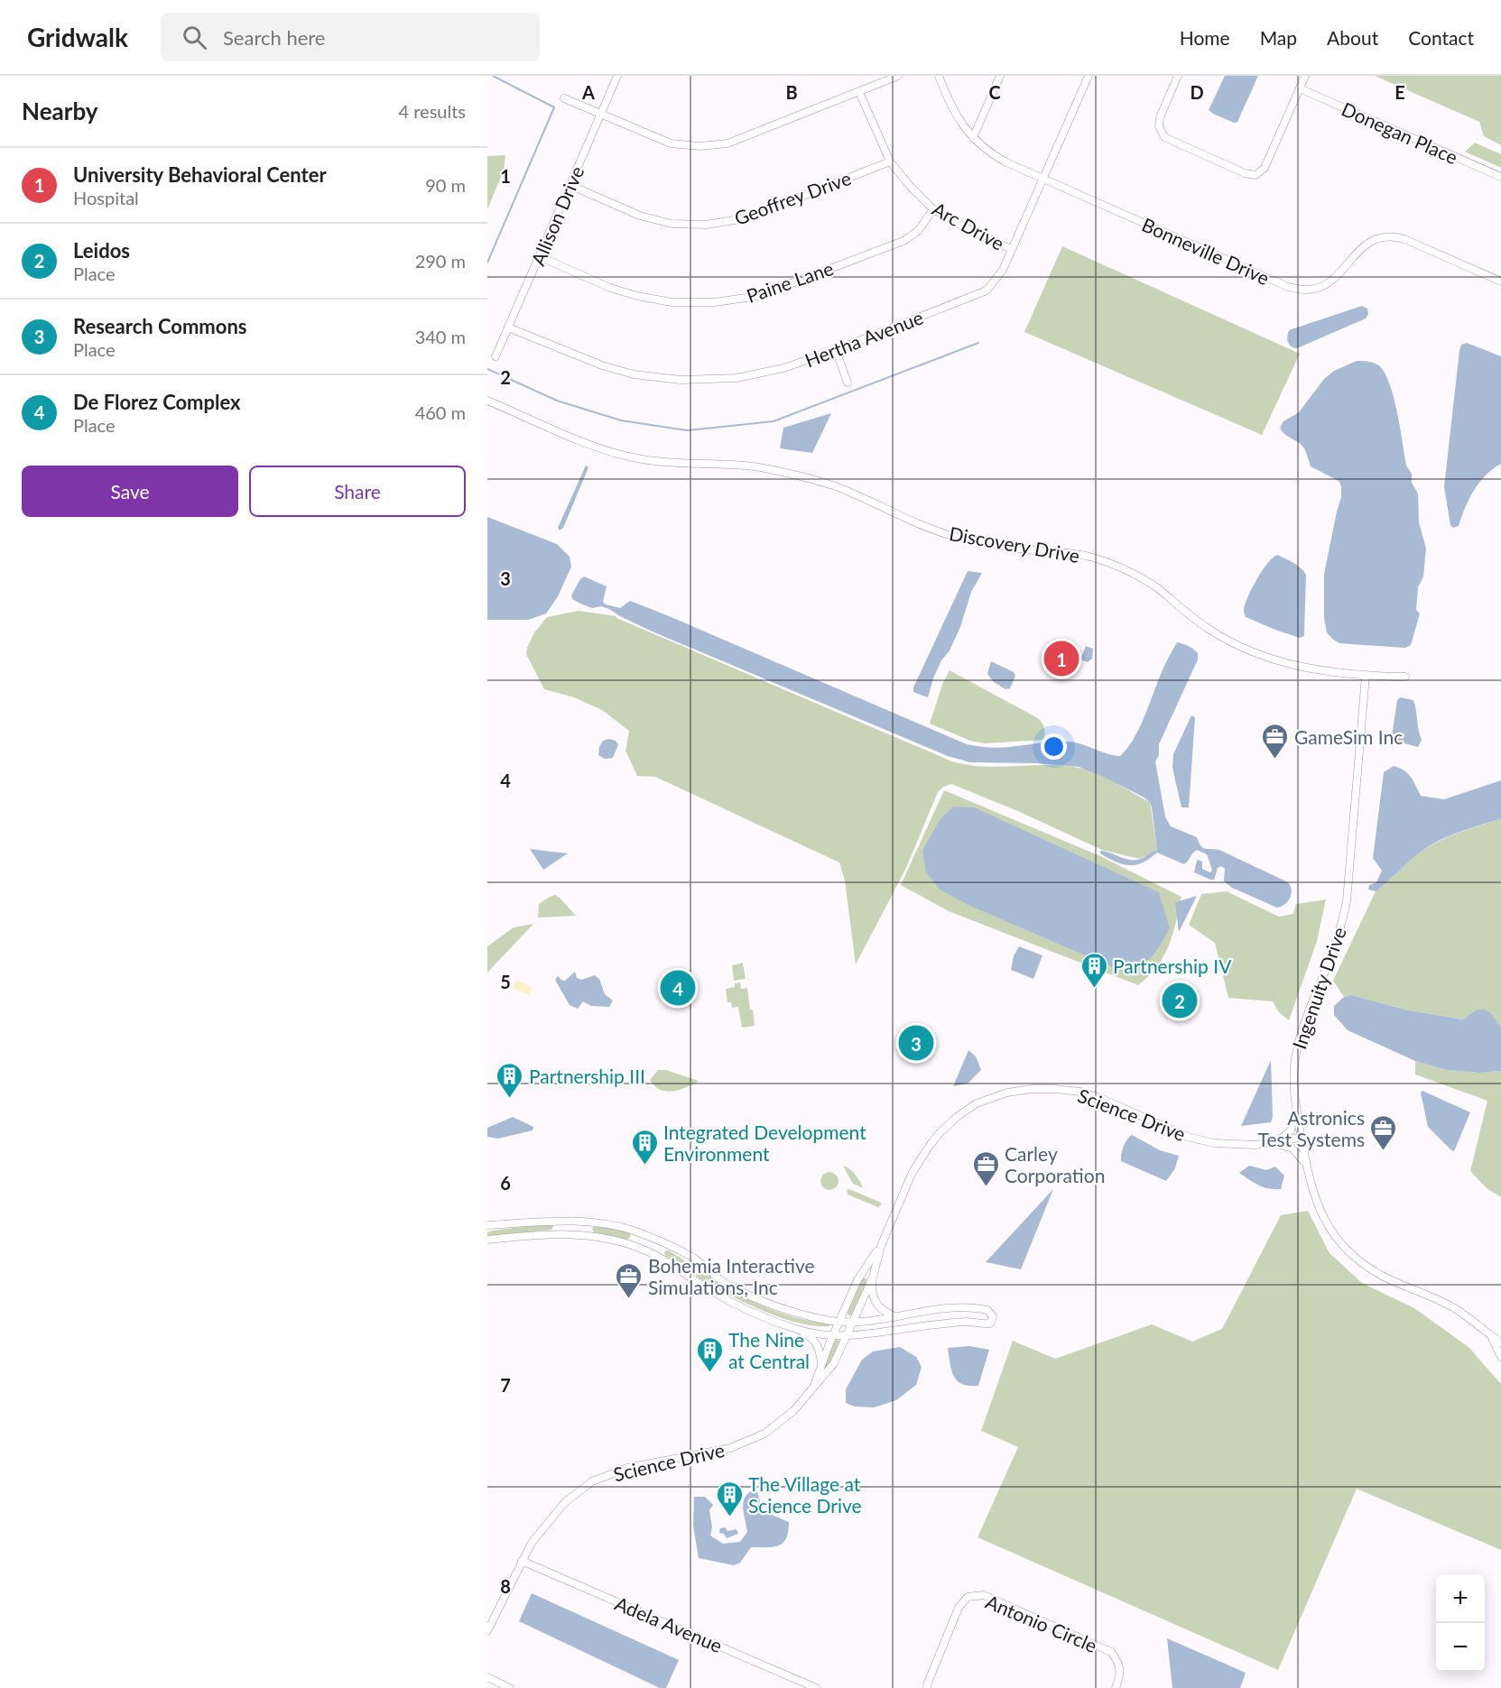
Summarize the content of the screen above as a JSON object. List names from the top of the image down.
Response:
{
  "streets": {
    "street": [
      "Donegan Place",
      "Geoffrey Drive",
      "Allison Drive",
      "Arc Drive",
      "Bonneville Drive",
      "Paine Lane",
      "Hertha Avenue",
      "Discovery Drive",
      "Ingenuity Drive",
      "Science Drive",
      "Antonio Circle",
      "Adela Avenue"
    ]
  },
  "crossings": [
    ["Geoffrey Drive", "Allison Drive"],
    ["Geoffrey Drive", "Arc Drive"],
    ["Allison Drive", "Paine Lane"],
    ["Allison Drive", "Hertha Avenue"],
    ["Arc Drive", "Paine Lane"],
    ["Arc Drive", "Hertha Avenue"],
    ["Bonneville Drive", "Hertha Avenue"],
    ["Discovery Drive", "Ingenuity Drive"],
    ["Ingenuity Drive", "Science Drive"],
    ["Science Drive", "Adela Avenue"]
  ],
  "places": {
    "office": [
      "GameSim Inc",
      "Astronics Test Systems",
      "Carley Corporation",
      "Bohemia Interactive Simulations, Inc"
    ],
    "building": [
      "Partnership IV",
      "Partnership III",
      "Integrated Development Environment",
      "The Nine at Central",
      "The Village at Science Drive"
    ]
  },
  "page": {
    "header": "Gridwalk",
    "search": "Search here",
    "nav": [
      "Home",
      "Map",
      "About",
      "Contact"
    ],
    "heading": ["Nearby", "4 results"],
    "list": [
      {
        "mark": "1",
        "name": "University Behavioral Center",
        "note": "Hospital",
        "value": "90 m"
      },
      {
        "mark": "2",
        "name": "Leidos",
        "note": "Place",
        "value": "290 m"
      },
      {
        "mark": "3",
        "name": "Research Commons",
        "note": "Place",
        "value": "340 m"
      },
      {
        "mark": "4",
        "name": "De Florez Complex",
        "note": "Place",
        "value": "460 m"
      }
    ],
    "buttons": ["Save", "Share"],
    "pins": [
      "1",
      "4",
      "2",
      "3"
    ],
    "map_buttons": ["+", "−"]
  },
  "grid": {
    "columns": [
      "A",
      "B",
      "C",
      "D",
      "E"
    ],
    "rows": [
      "1",
      "2",
      "3",
      "4",
      "5",
      "6",
      "7",
      "8"
    ]
  }
}
